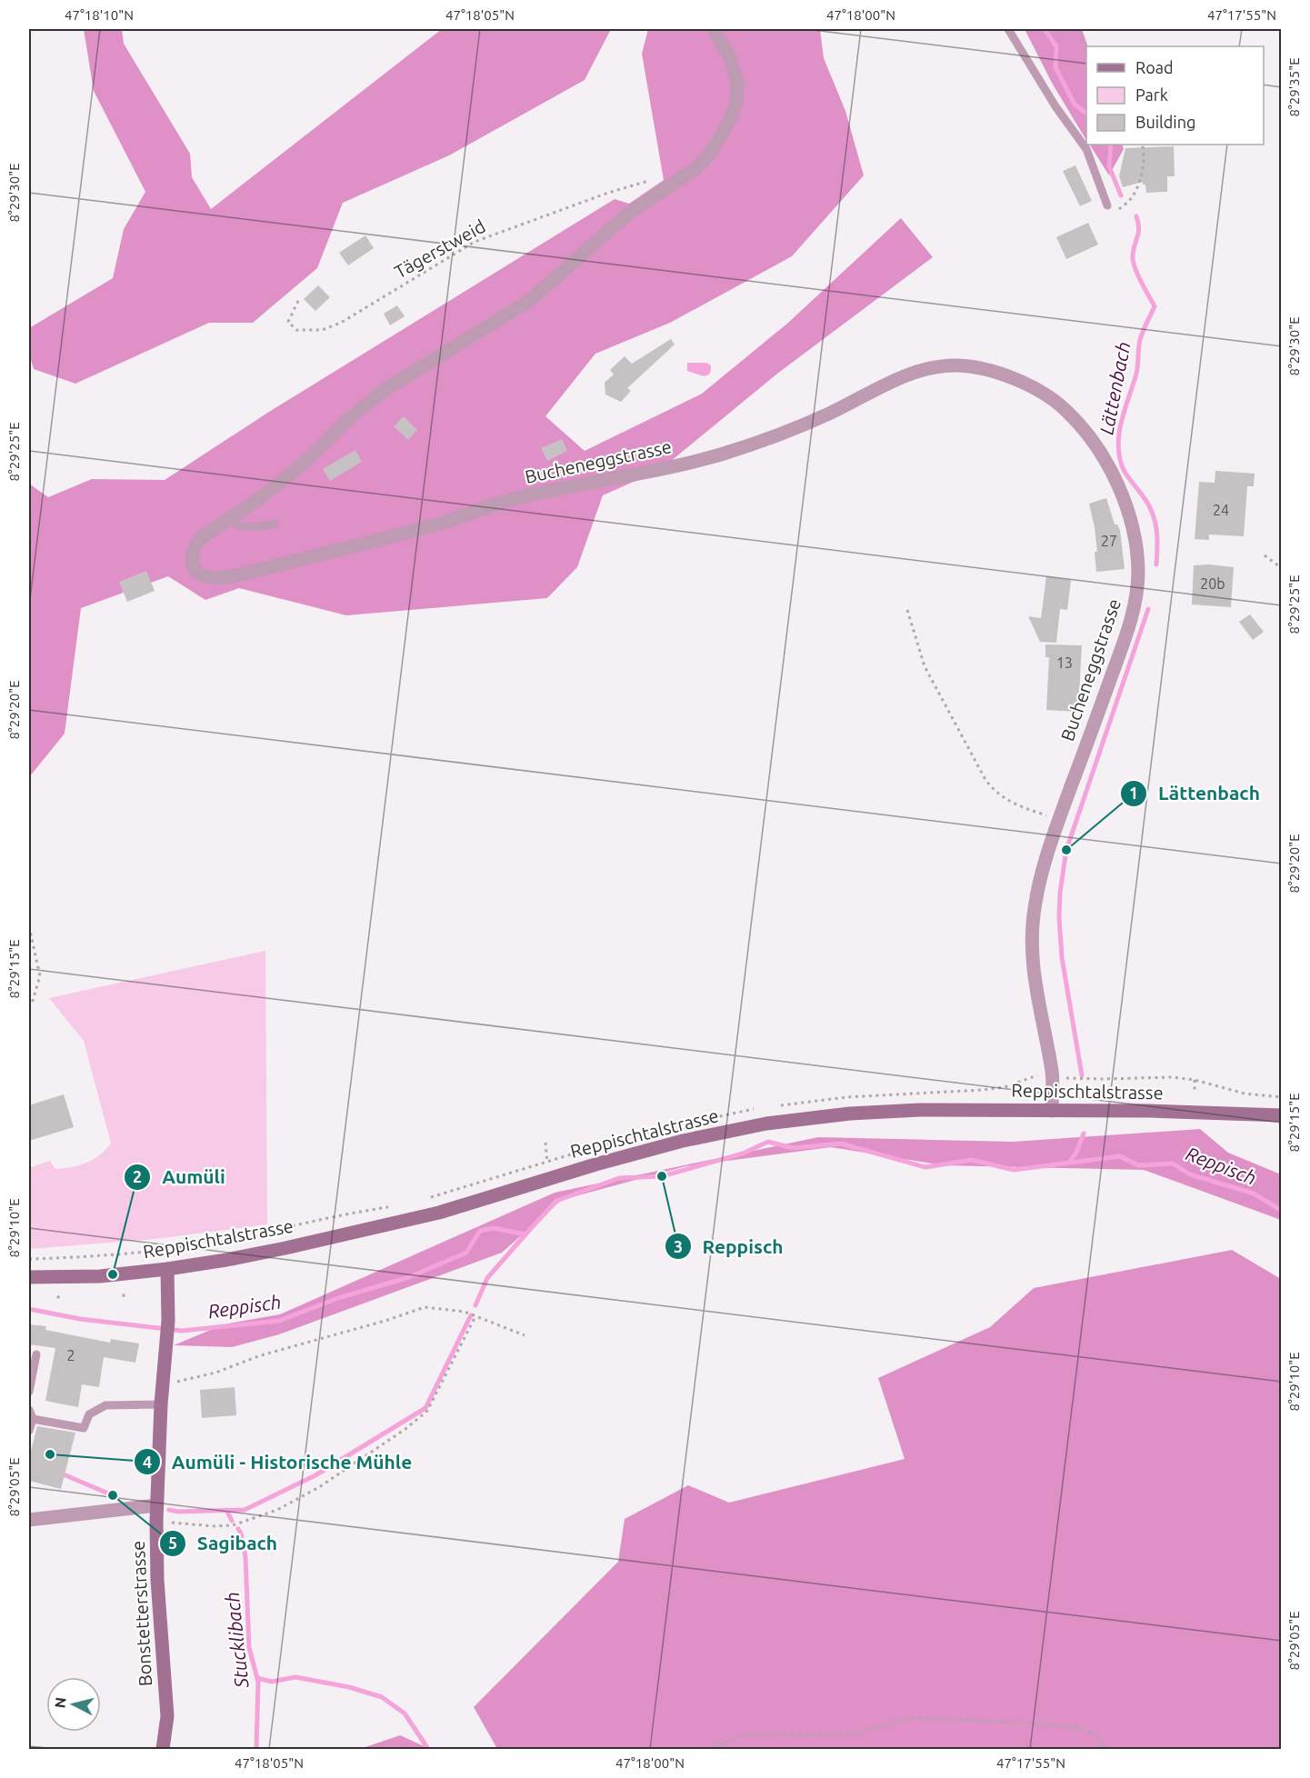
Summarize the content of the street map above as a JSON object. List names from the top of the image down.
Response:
{
  "streets": {
    "main road": ["Reppischtalstrasse", "Bonstetterstrasse"],
    "street": ["Bucheneggstrasse"],
    "path": ["Tägerstweid"]
  },
  "crossings": [
    ["Bucheneggstrasse", "Reppischtalstrasse"],
    ["Reppischtalstrasse", "Bonstetterstrasse"]
  ],
  "water": ["Lättenbach", "Reppisch", "Stucklibach"],
  "places": [
    "Lättenbach",
    "Reppisch",
    "Aumüli",
    "Aumüli - Historische Mühle",
    "Sagibach"
  ],
  "house_numbers": [
    "24",
    "27",
    "20b",
    "13",
    "2"
  ],
  "legend": ["Road", "Park", "Building"],
  "north": "left",
  "coordinates": [
    "47°18'10\"N",
    "47°18'05\"N",
    "47°18'00\"N",
    "47°17'55\"N",
    "8°29'35\"E",
    "8°29'30\"E",
    "8°29'25\"E",
    "8°29'20\"E",
    "8°29'15\"E",
    "8°29'10\"E",
    "8°29'05\"E"
  ]
}
